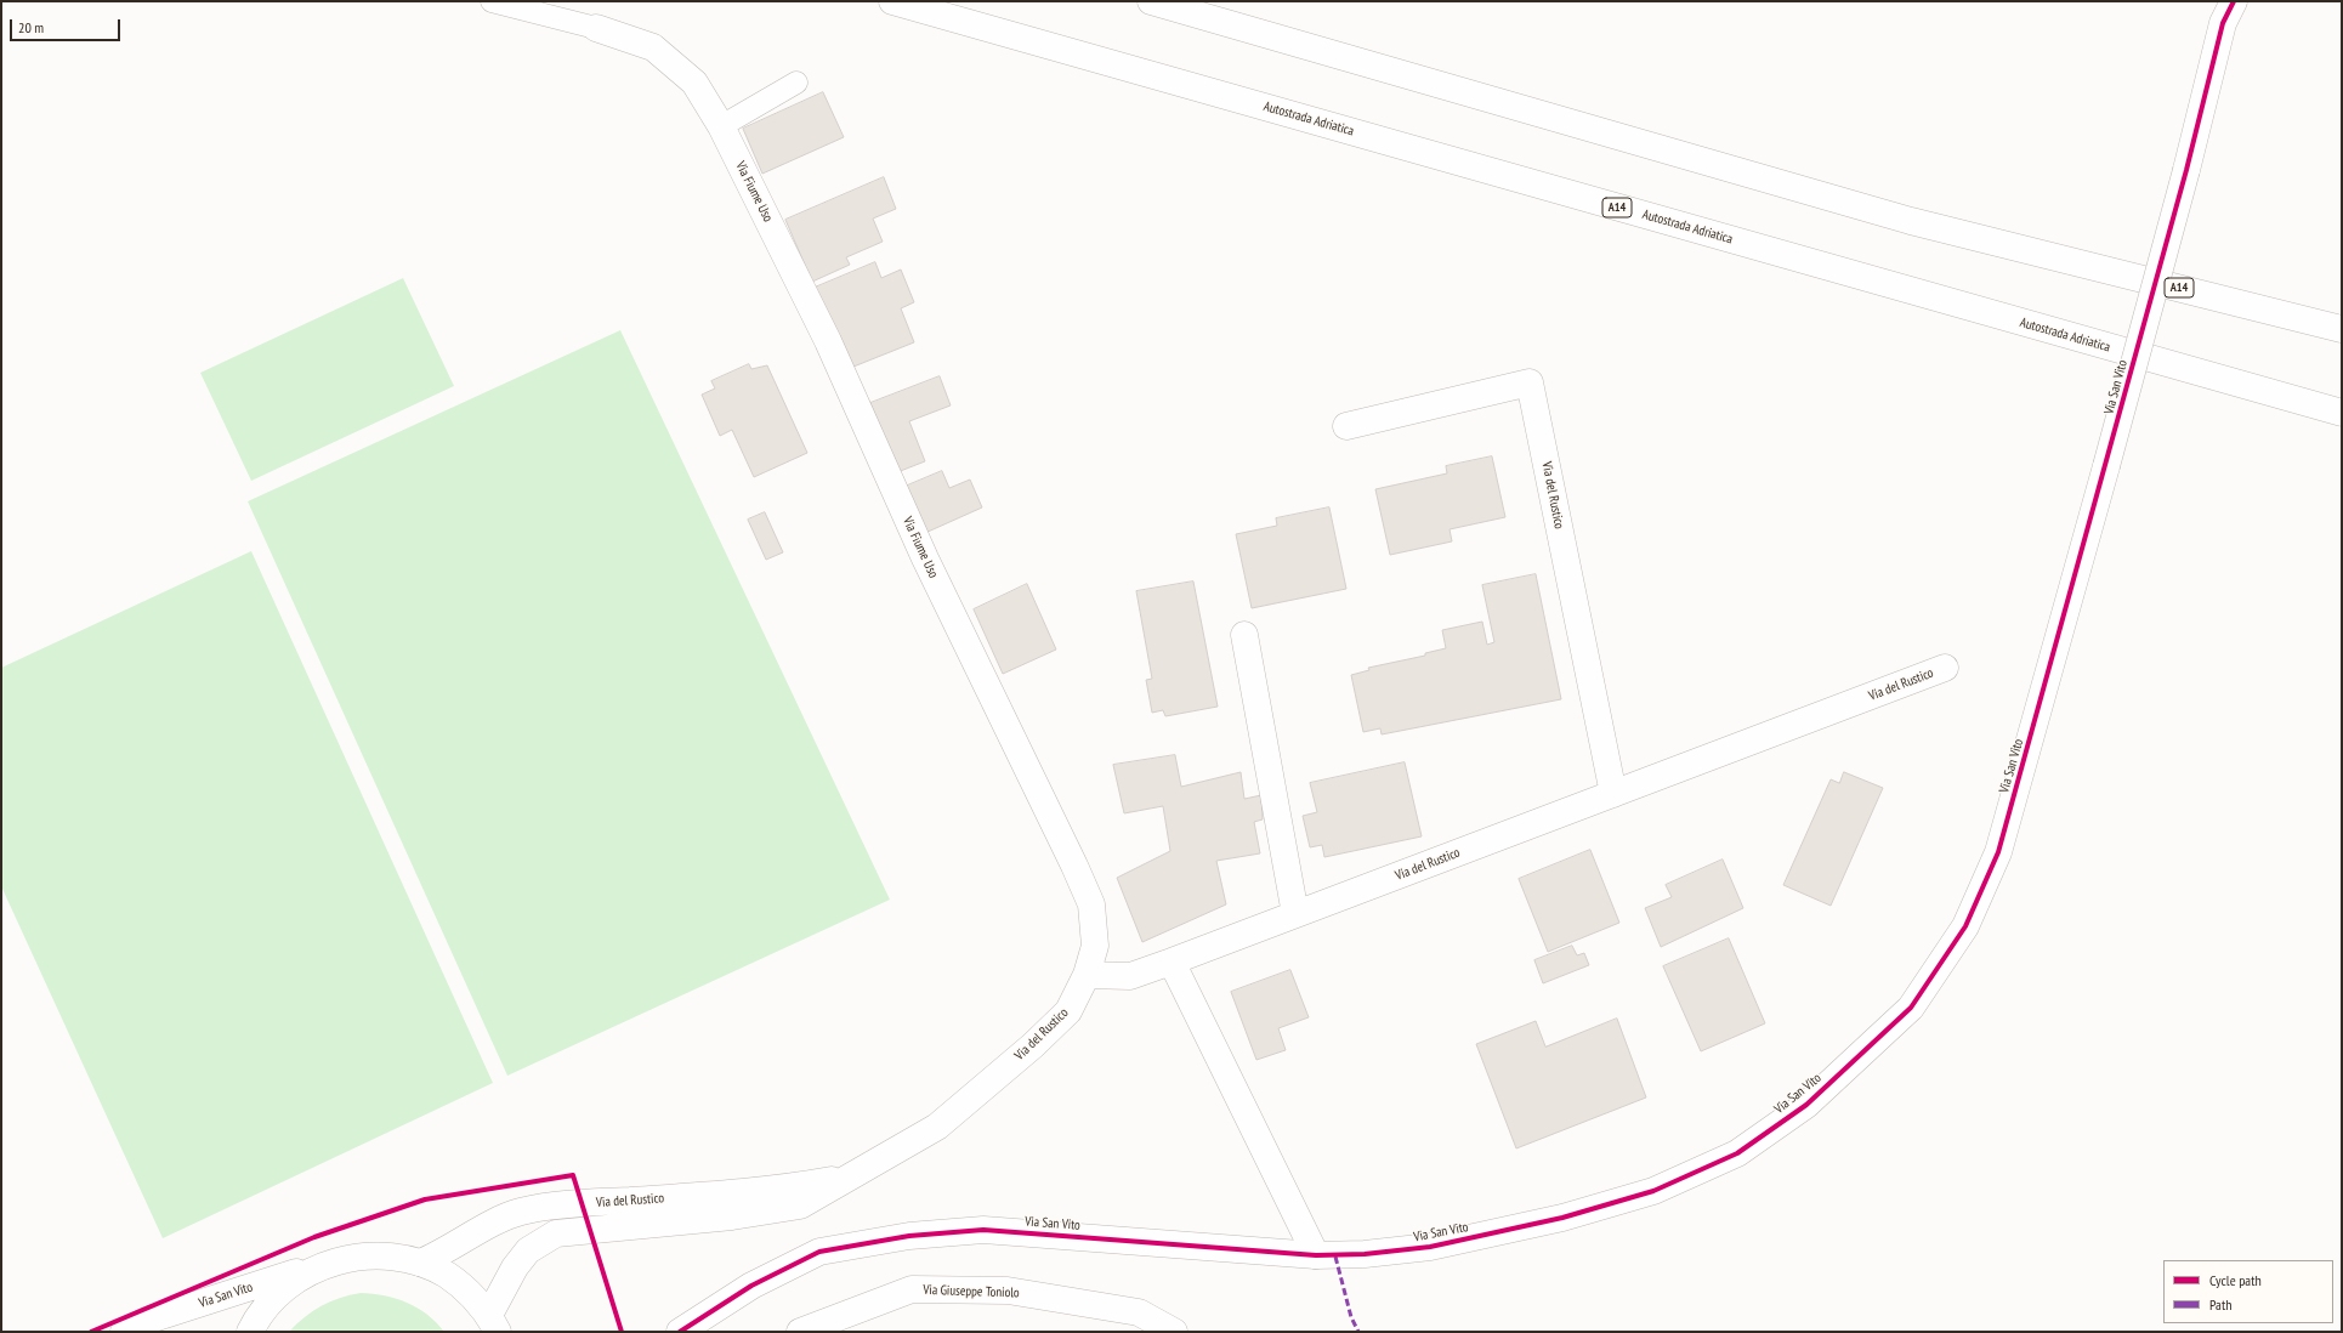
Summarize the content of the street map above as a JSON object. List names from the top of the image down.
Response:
{
  "streets": {
    "main road": [
      "Autostrada Adriatica",
      "Via Fiume Uso",
      "A14",
      "Via San Vito",
      "Via del Rustico",
      "Via Giuseppe Toniolo"
    ]
  },
  "crossings": [
    ["Via Fiume Uso", "Via del Rustico"]
  ],
  "legend": ["Cycle path", "Path"],
  "scale_bar": "20 m"
}
